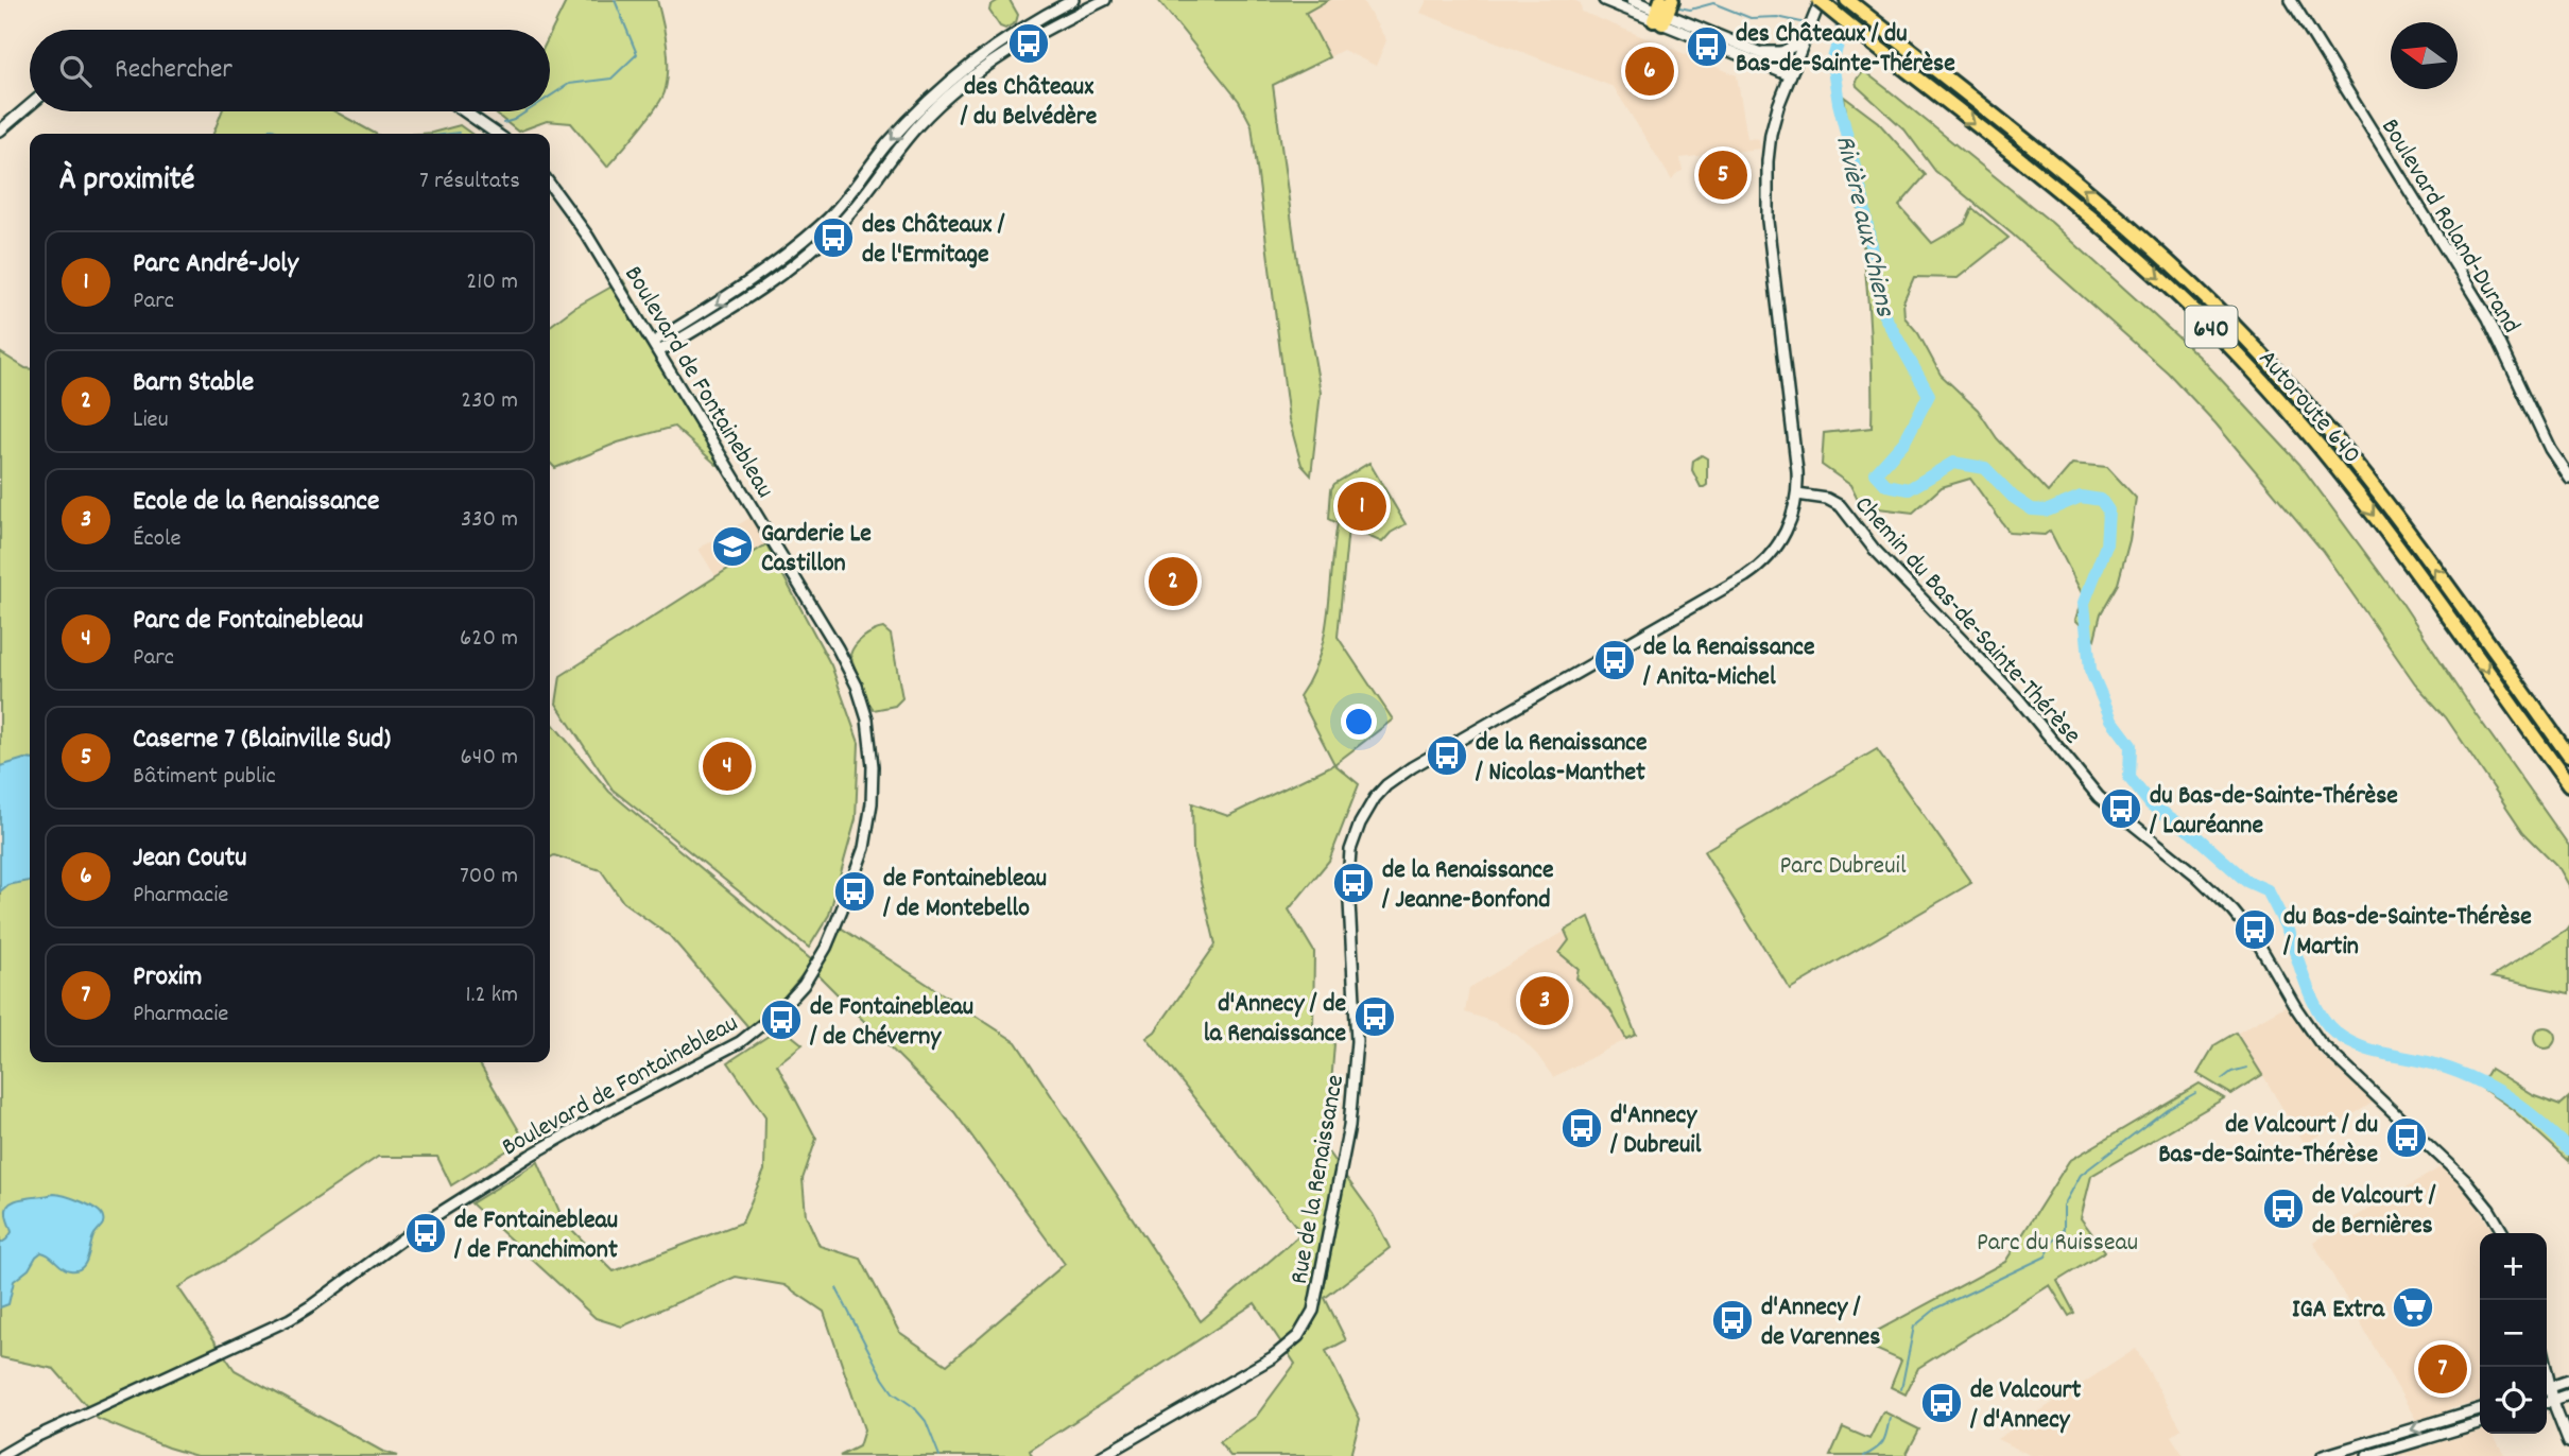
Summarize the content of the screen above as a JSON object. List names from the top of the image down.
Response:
{
  "streets": {
    "highway": ["640", "Autoroute 640"],
    "street": [
      "Boulevard Roland-Durand",
      "Boulevard de Fontainebleau",
      "Chemin du Bas-de-Sainte-Thérèse",
      "Rue de la Renaissance"
    ]
  },
  "crossings": [
    ["Chemin du Bas-de-Sainte-Thérèse", "Rue de la Renaissance"]
  ],
  "water": ["Rivière aux Chiens"],
  "parks": ["Parc Dubreuil", "Parc du Ruisseau"],
  "places": {
    "bus stop": [
      "des Châteaux / du Belvédère",
      "des Châteaux / du Bas-de-Sainte-Thérèse",
      "des Châteaux / de l'Ermitage",
      "de la Renaissance / Anita-Michel",
      "de la Renaissance / Nicolas-Manthet",
      "du Bas-de-Sainte-Thérèse / Lauréanne",
      "de la Renaissance / Jeanne-Bonfond",
      "de Fontainebleau / de Montebello",
      "du Bas-de-Sainte-Thérèse / Martin",
      "d'Annecy / de la Renaissance",
      "de Fontainebleau / de Chéverny",
      "d'Annecy / Dubreuil",
      "de Valcourt / du Bas-de-Sainte-Thérèse",
      "de Valcourt / de Bernières",
      "de Fontainebleau / de Franchimont",
      "d'Annecy / de Varennes",
      "de Valcourt / d'Annecy"
    ],
    "school or university": ["Garderie Le Castillon"],
    "supermarket": ["IGA Extra"]
  },
  "north": "left",
  "page": {
    "search": "Rechercher",
    "pins": [
      "6",
      "5",
      "1",
      "2",
      "4",
      "3",
      "7"
    ],
    "heading": ["À proximité", "7 résultats"],
    "list": [
      {
        "mark": "1",
        "name": "Parc André-Joly",
        "note": "Parc",
        "value": "210 m"
      },
      {
        "mark": "2",
        "name": "Barn Stable",
        "note": "Lieu",
        "value": "230 m"
      },
      {
        "mark": "3",
        "name": "Ecole de la Renaissance",
        "note": "École",
        "value": "330 m"
      },
      {
        "mark": "4",
        "name": "Parc de Fontainebleau",
        "note": "Parc",
        "value": "620 m"
      },
      {
        "mark": "5",
        "name": "Caserne 7 (Blainville Sud)",
        "note": "Bâtiment public",
        "value": "640 m"
      },
      {
        "mark": "6",
        "name": "Jean Coutu",
        "note": "Pharmacie",
        "value": "700 m"
      },
      {
        "mark": "7",
        "name": "Proxim",
        "note": "Pharmacie",
        "value": "1.2 km"
      }
    ],
    "map_buttons": ["+", "−"]
  }
}
